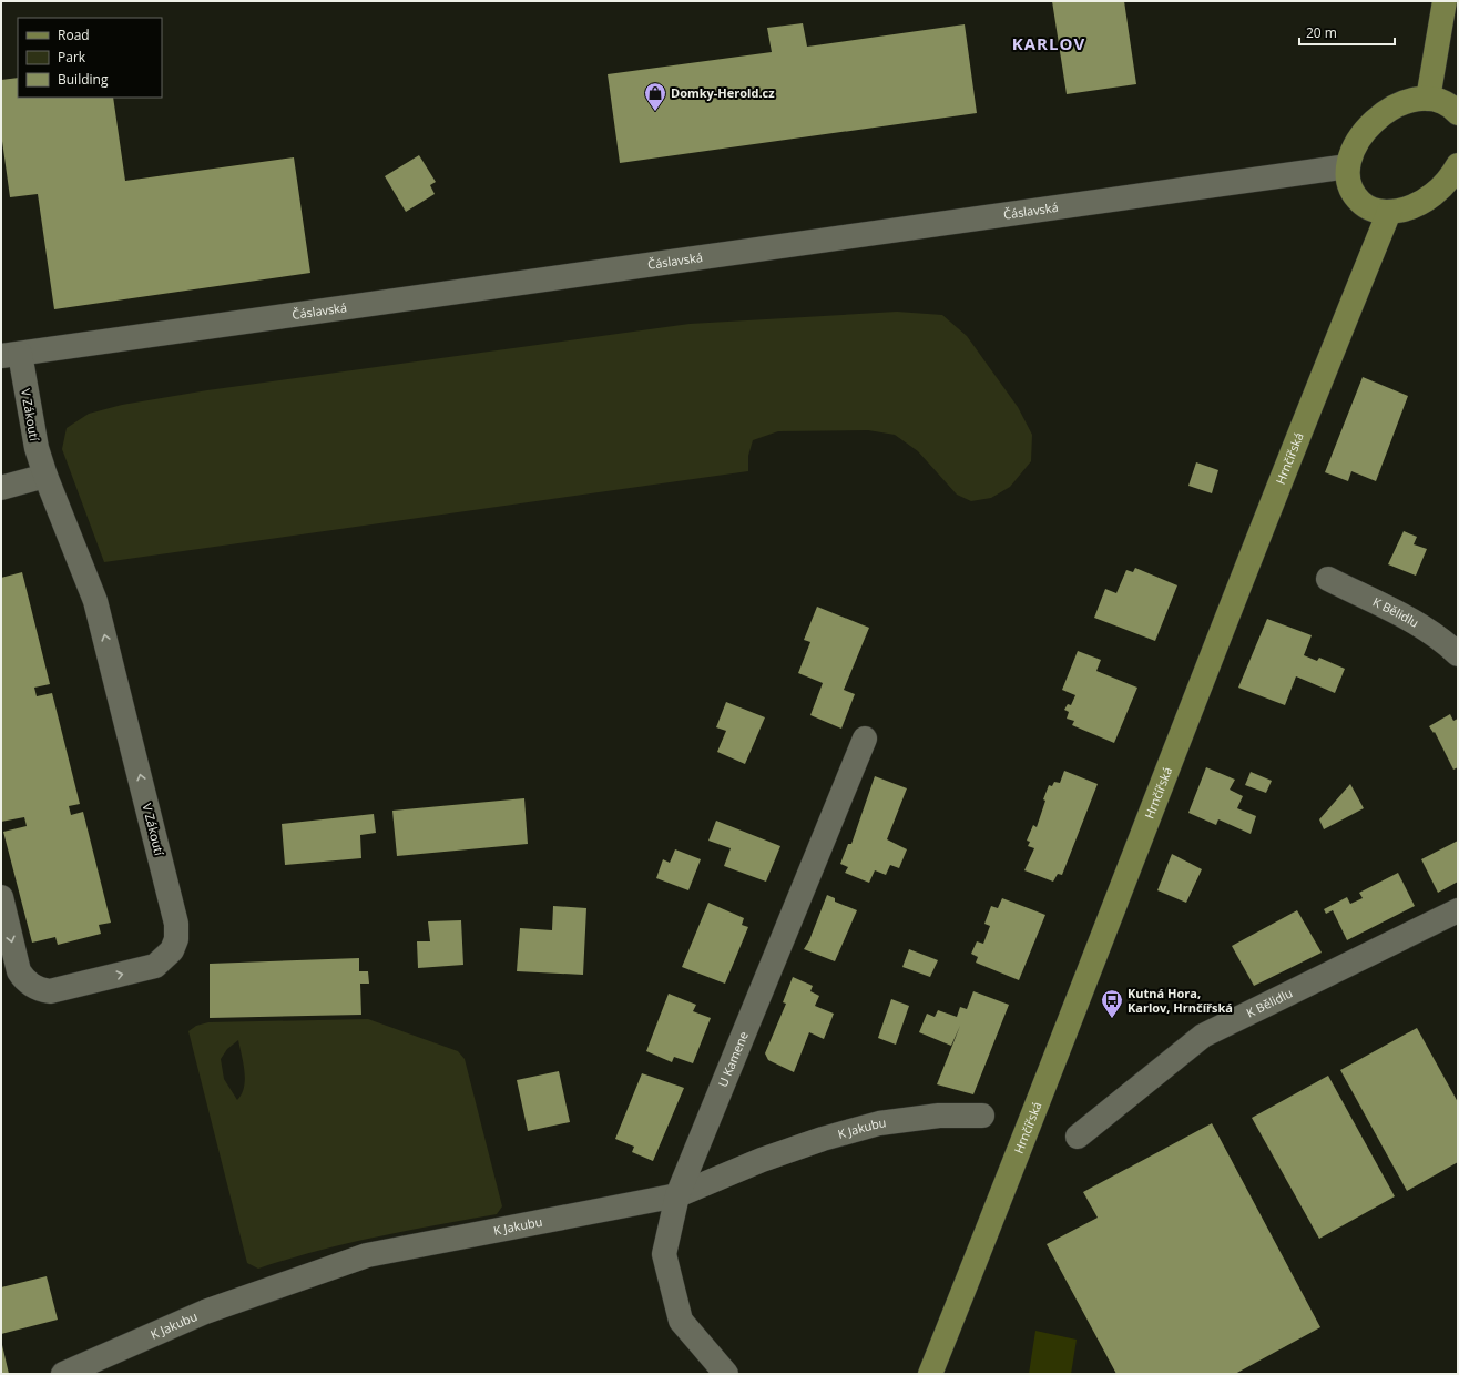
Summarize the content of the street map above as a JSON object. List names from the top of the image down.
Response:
{
  "streets": {
    "main road": ["Hrnčířská"],
    "street": [
      "Čáslavská",
      "V Zákoutí",
      "K Bělidlu",
      "U Kamene",
      "K Jakubu"
    ]
  },
  "crossings": [
    ["Čáslavská", "V Zákoutí"],
    ["U Kamene", "K Jakubu"]
  ],
  "districts": ["KARLOV"],
  "places": {
    "shop": ["Domky-Herold.cz"],
    "bus stop": ["Kutná Hora, Karlov, Hrnčířská"]
  },
  "legend": ["Road", "Park", "Building"],
  "scale_bar": "20 m"
}
